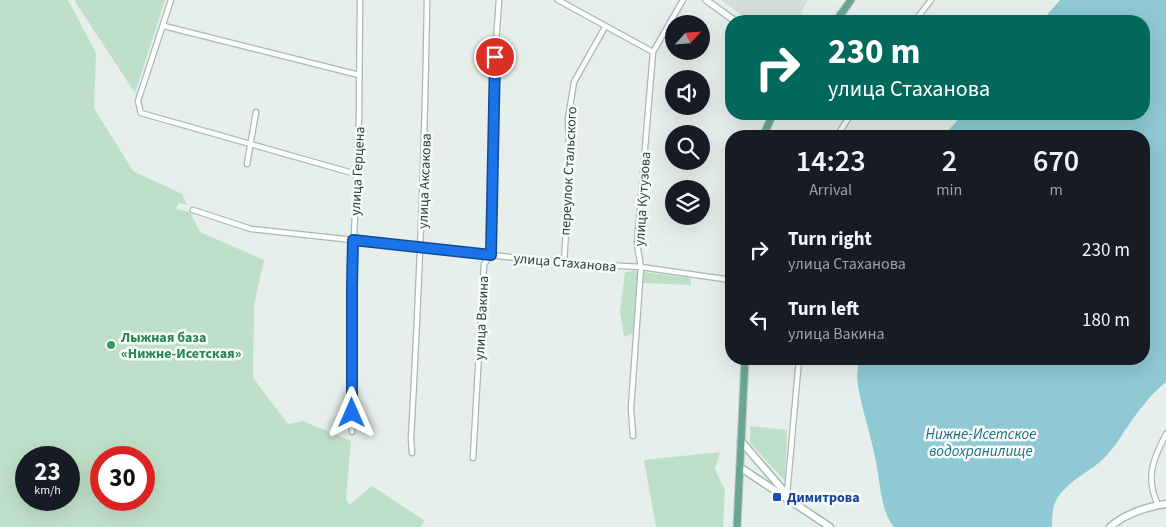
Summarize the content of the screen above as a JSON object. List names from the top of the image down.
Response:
{
  "streets": {
    "street": [
      "улица Герцена",
      "переулок Стальского",
      "улица Аксакова",
      "улица Кутузова",
      "улица Стаханова",
      "улица Вакина"
    ]
  },
  "crossings": [
    ["улица Герцена", "улица Стаханова"],
    ["переулок Стальского", "улица Стаханова"],
    ["улица Аксакова", "улица Стаханова"],
    ["улица Кутузова", "улица Стаханова"],
    ["улица Стаханова", "улица Вакина"]
  ],
  "water": ["Нижне-Исетское водохранилище"],
  "places": {
    "other": ["Лыжная база «Нижне-Исетская»"],
    "transit": ["Димитрова"]
  },
  "north": "top right",
  "page": {
    "turn": ["230 m", "улица Стаханова"],
    "eta": [
      "14:23",
      "Arrival",
      "2",
      "min",
      "670",
      "m"
    ],
    "list": [
      {
        "name": "Turn right",
        "note": "улица Стаханова",
        "value": "230 m"
      },
      {
        "name": "Turn left",
        "note": "улица Вакина",
        "value": "180 m"
      }
    ],
    "speed": "23 km/h",
    "limit": "30"
  }
}
